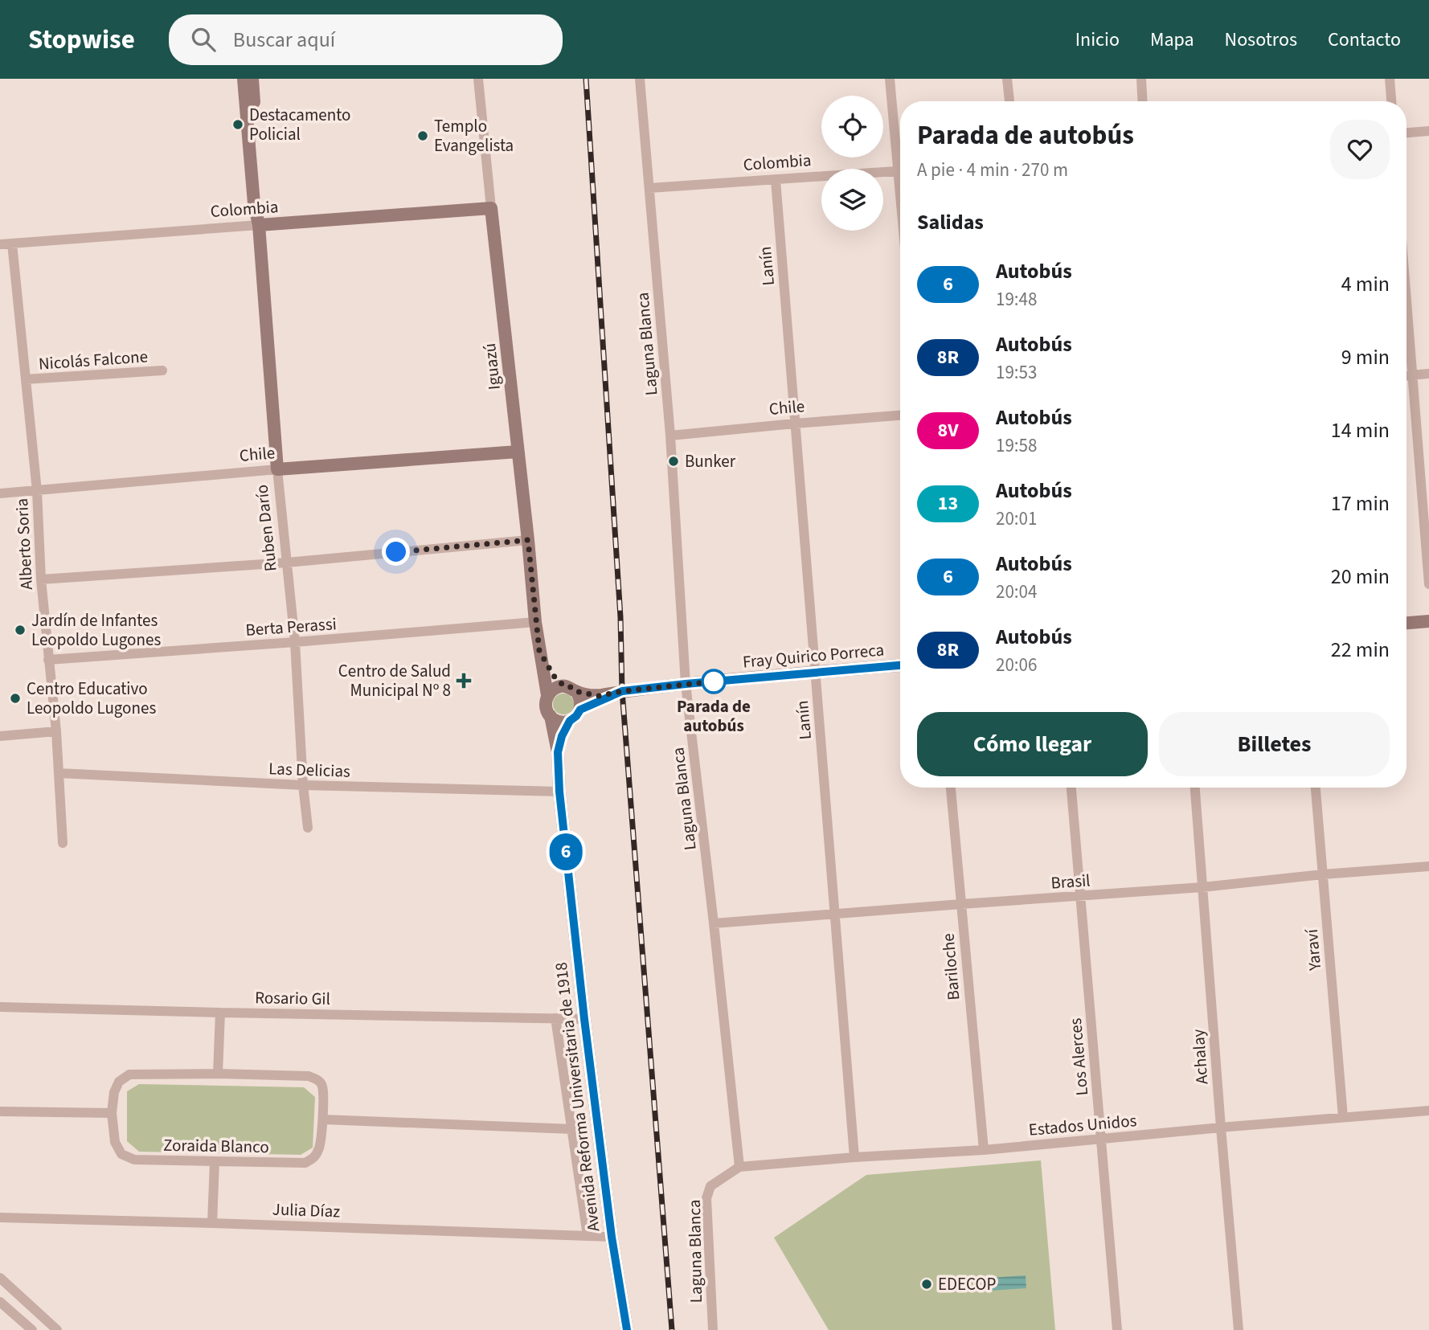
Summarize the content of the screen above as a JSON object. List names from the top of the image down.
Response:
{
  "streets": {
    "main road": [
      "Colombia",
      "Iguazú",
      "Chile",
      "Ruben Darío",
      "Fray Quirico Porreca",
      "Avenida Reforma Universitaria de 1918"
    ],
    "street": [
      "Lanín",
      "Laguna Blanca",
      "Nicolás Falcone",
      "Alberto Soria",
      "Berta Perassi",
      "Las Delicias",
      "Brasil",
      "Yaraví",
      "Bariloche",
      "Rosario Gil",
      "Los Alerces",
      "Achalay",
      "Estados Unidos",
      "Zoraida Blanco",
      "Julia Díaz"
    ]
  },
  "crossings": [
    ["Colombia", "Lanín"],
    ["Colombia", "Laguna Blanca"],
    ["Colombia", "Iguazú"],
    ["Colombia", "Ruben Darío"],
    ["Colombia", "Alberto Soria"],
    ["Lanín", "Chile"],
    ["Lanín", "Fray Quirico Porreca"],
    ["Lanín", "Brasil"],
    ["Lanín", "Estados Unidos"],
    ["Laguna Blanca", "Chile"],
    ["Laguna Blanca", "Fray Quirico Porreca"],
    ["Laguna Blanca", "Brasil"],
    ["Laguna Blanca", "Estados Unidos"],
    ["Nicolás Falcone", "Alberto Soria"],
    ["Iguazú", "Chile"],
    ["Iguazú", "Berta Perassi"],
    ["Iguazú", "Fray Quirico Porreca"],
    ["Chile", "Ruben Darío"],
    ["Chile", "Alberto Soria"],
    ["Ruben Darío", "Berta Perassi"],
    ["Ruben Darío", "Las Delicias"],
    ["Alberto Soria", "Berta Perassi"],
    ["Alberto Soria", "Las Delicias"],
    ["Las Delicias", "Avenida Reforma Universitaria de 1918"],
    ["Brasil", "Yaraví"],
    ["Brasil", "Bariloche"],
    ["Brasil", "Los Alerces"],
    ["Brasil", "Achalay"],
    ["Yaraví", "Estados Unidos"],
    ["Bariloche", "Estados Unidos"],
    ["Rosario Gil", "Avenida Reforma Universitaria de 1918"],
    ["Los Alerces", "Estados Unidos"],
    ["Achalay", "Estados Unidos"],
    ["Avenida Reforma Universitaria de 1918", "Julia Díaz"]
  ],
  "places": {
    "other": [
      "Destacamento Policial",
      "Templo Evangelista",
      "Bunker",
      "Jardín de Infantes Leopoldo Lugones",
      "Parada de autobús",
      "Centro Educativo Leopoldo Lugones",
      "EDECOP"
    ],
    "health": ["Centro de Salud Municipal Nº 8"]
  },
  "lines": ["bus line 6"],
  "page": {
    "header": "Stopwise",
    "search": "Buscar aquí",
    "nav": [
      "Inicio",
      "Mapa",
      "Nosotros",
      "Contacto"
    ],
    "on_map": "6",
    "heading": [
      ["Parada de autobús", "A pie · 4 min · 270 m"],
      "Salidas"
    ],
    "list": [
      {
        "mark": "6",
        "name": "Autobús",
        "note": "19:48",
        "value": "4 min"
      },
      {
        "mark": "8R",
        "name": "Autobús",
        "note": "19:53",
        "value": "9 min"
      },
      {
        "mark": "8V",
        "name": "Autobús",
        "note": "19:58",
        "value": "14 min"
      },
      {
        "mark": "13",
        "name": "Autobús",
        "note": "20:01",
        "value": "17 min"
      },
      {
        "mark": "6",
        "name": "Autobús",
        "note": "20:04",
        "value": "20 min"
      },
      {
        "mark": "8R",
        "name": "Autobús",
        "note": "20:06",
        "value": "22 min"
      }
    ],
    "buttons": ["Cómo llegar", "Billetes"]
  }
}
